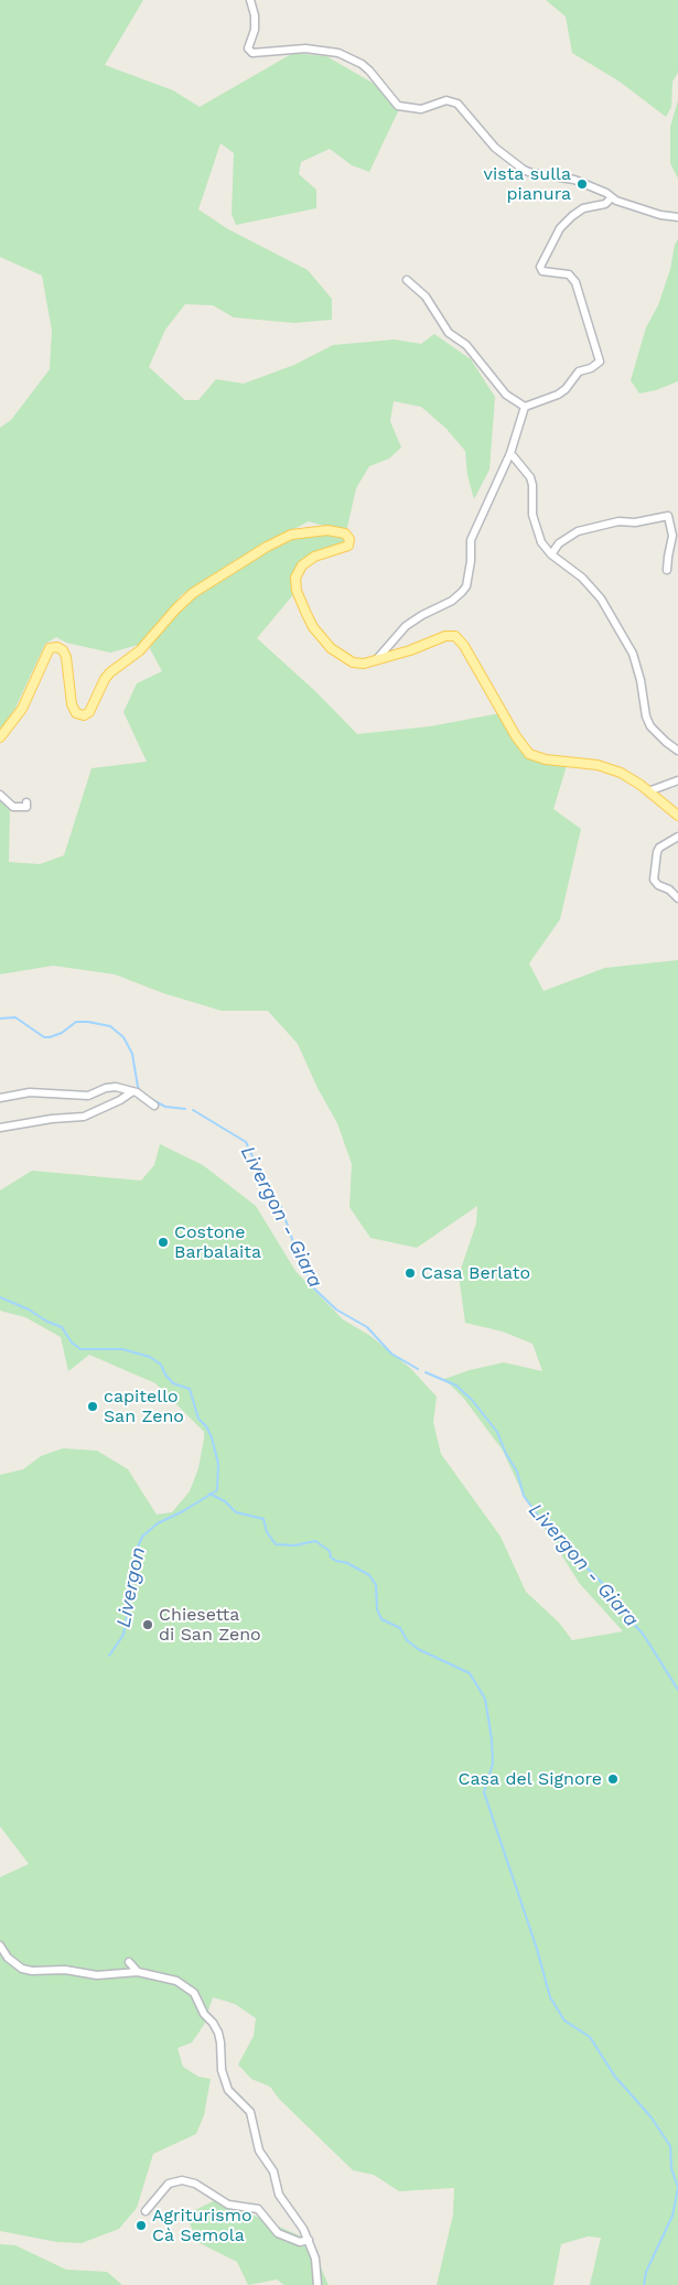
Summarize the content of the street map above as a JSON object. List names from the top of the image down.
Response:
{
  "water": ["Livergon - Giara", "Livergon"],
  "places": [
    "vista sulla pianura",
    "Costone Barbalaita",
    "Casa Berlato",
    "capitello San Zeno",
    "Chiesetta di San Zeno",
    "Casa del Signore",
    "Agriturismo Cà Semola"
  ]
}
